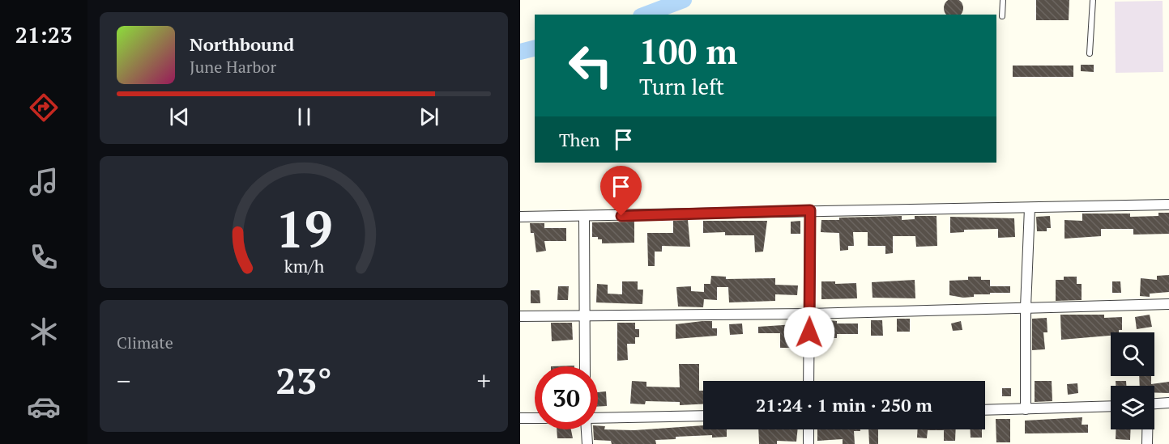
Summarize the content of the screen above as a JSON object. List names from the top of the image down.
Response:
{
  "page": {
    "tabs": "21:23",
    "turn": ["100 m", "Turn left"],
    "song": ["Northbound", "June Harbor"],
    "then": "Then",
    "tile": "Climate",
    "heat": ["−", "23°", "+"],
    "limit": "30",
    "trip": "21:24 · 1 min · 250 m",
    "gauge": ["19", "km/h"]
  }
}
